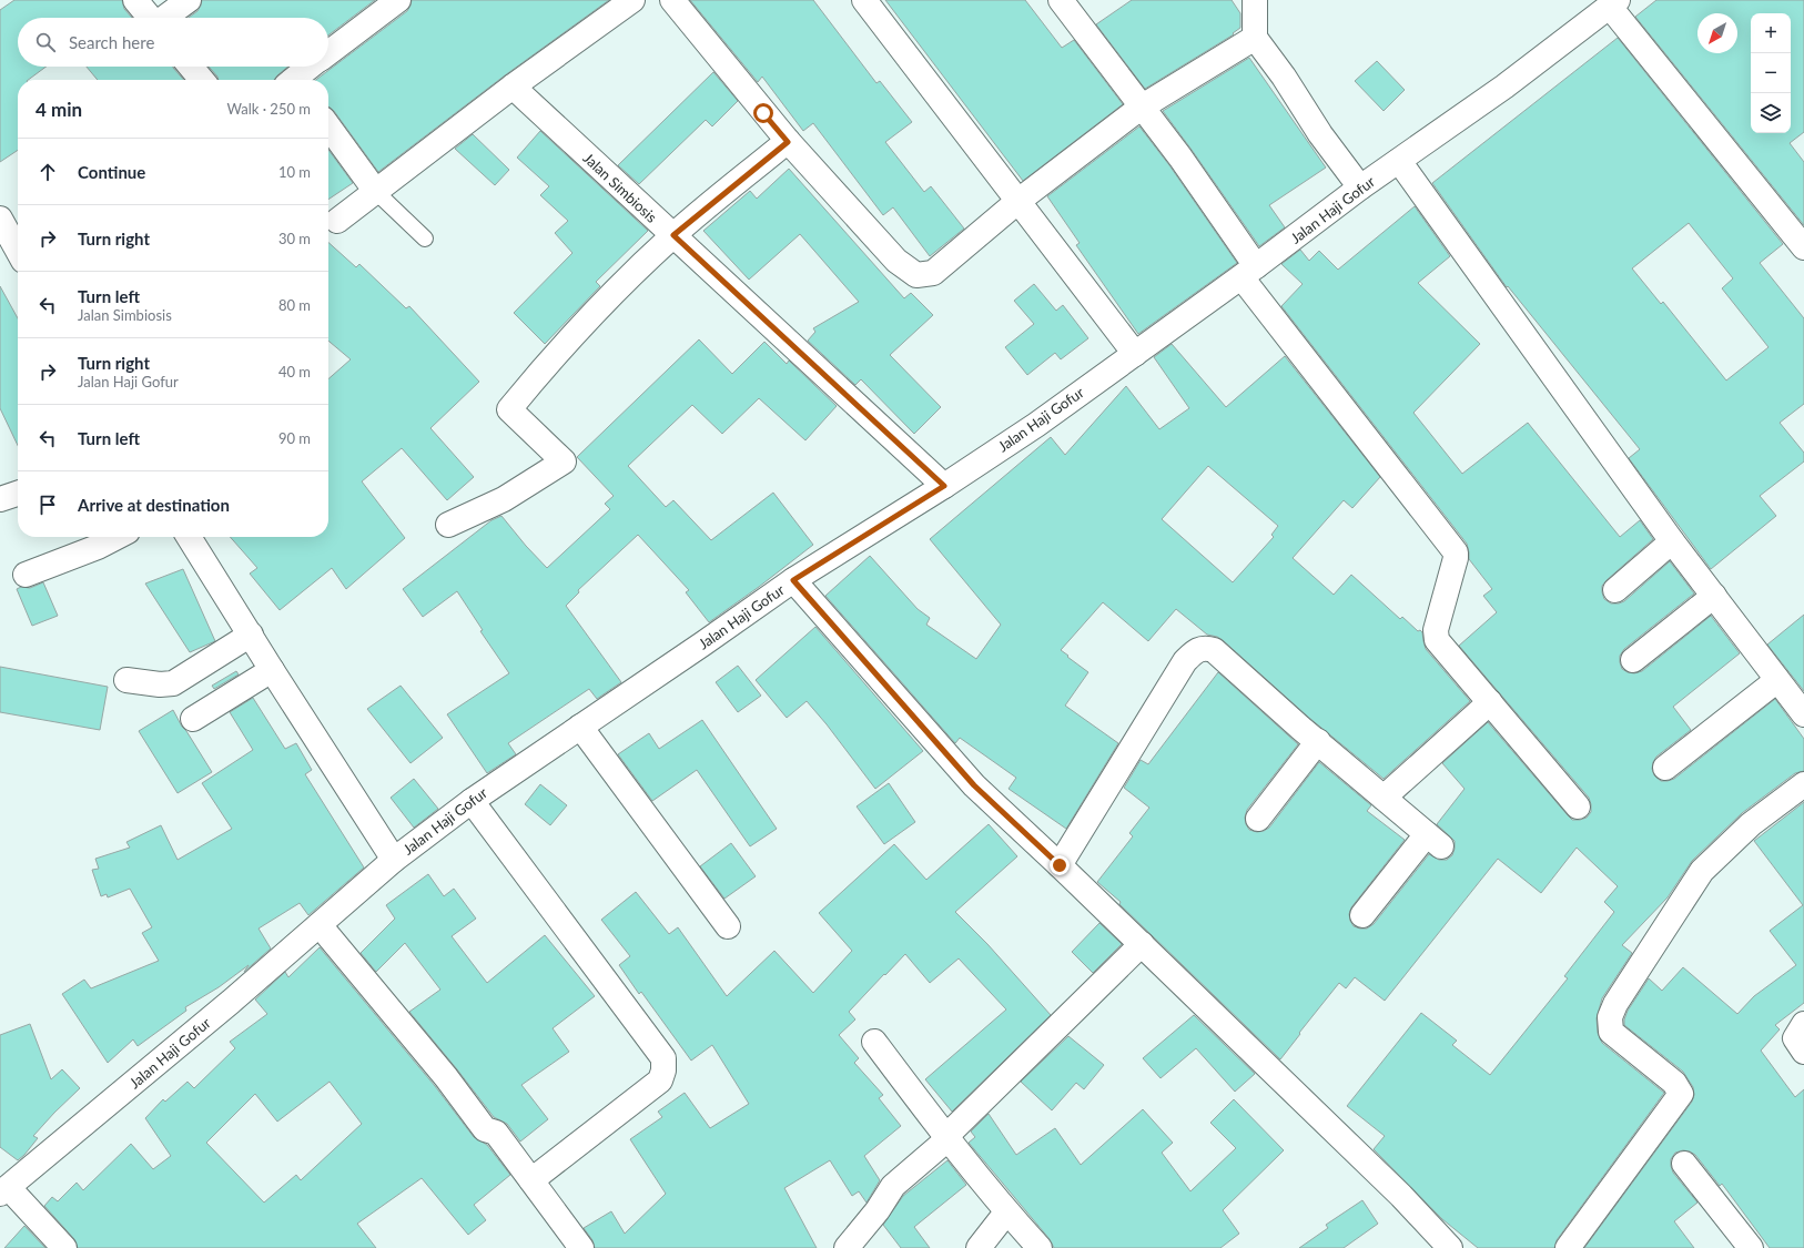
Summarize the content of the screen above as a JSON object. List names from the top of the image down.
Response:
{
  "streets": {
    "street": ["Jalan Simbiosis", "Jalan Haji Gofur"]
  },
  "crossings": [
    ["Jalan Simbiosis", "Jalan Haji Gofur"]
  ],
  "north": "bottom left",
  "page": {
    "map_buttons": ["+", "−"],
    "search": "Search here",
    "heading": ["4 min", "Walk · 250 m"],
    "list": [
      ["Continue", "10 m"],
      ["Turn right", "30 m"],
      ["Turn left", "Jalan Simbiosis", "80 m"],
      ["Turn right", "Jalan Haji Gofur", "40 m"],
      ["Turn left", "90 m"],
      "Arrive at destination"
    ]
  }
}
